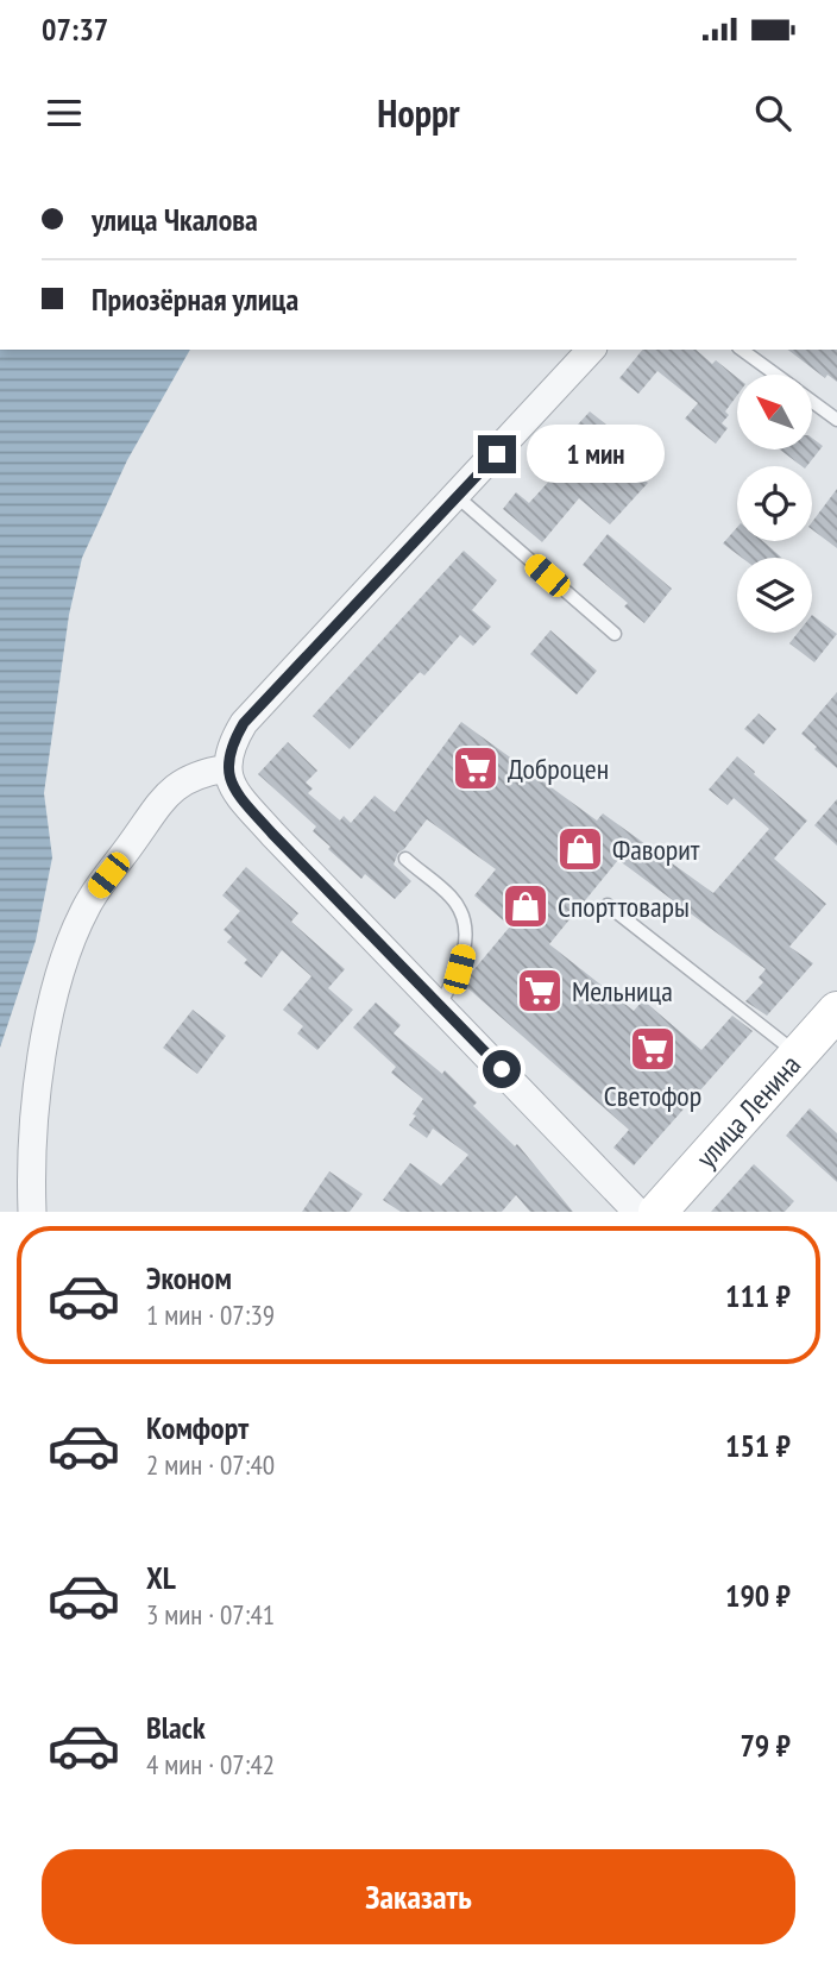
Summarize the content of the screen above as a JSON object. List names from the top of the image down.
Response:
{
  "streets": {
    "main road": ["улица Ленина"]
  },
  "places": {
    "supermarket": ["Доброцен", "Мельница", "Светофор"],
    "shop": ["Фаворит", "Спорттовары"]
  },
  "north": "top left",
  "page": {
    "status": "07:37",
    "header": "Hoppr",
    "banner": ["улица Чкалова", "Приозёрная улица"],
    "bubble": "1 мин",
    "list": [
      {
        "name": "Эконом",
        "note": "1 мин · 07:39",
        "value": "111 ₽"
      },
      {
        "name": "Комфорт",
        "note": "2 мин · 07:40",
        "value": "151 ₽"
      },
      {
        "name": "XL",
        "note": "3 мин · 07:41",
        "value": "190 ₽"
      },
      {
        "name": "Black",
        "note": "4 мин · 07:42",
        "value": "79 ₽"
      }
    ],
    "buttons": "Заказать"
  }
}
